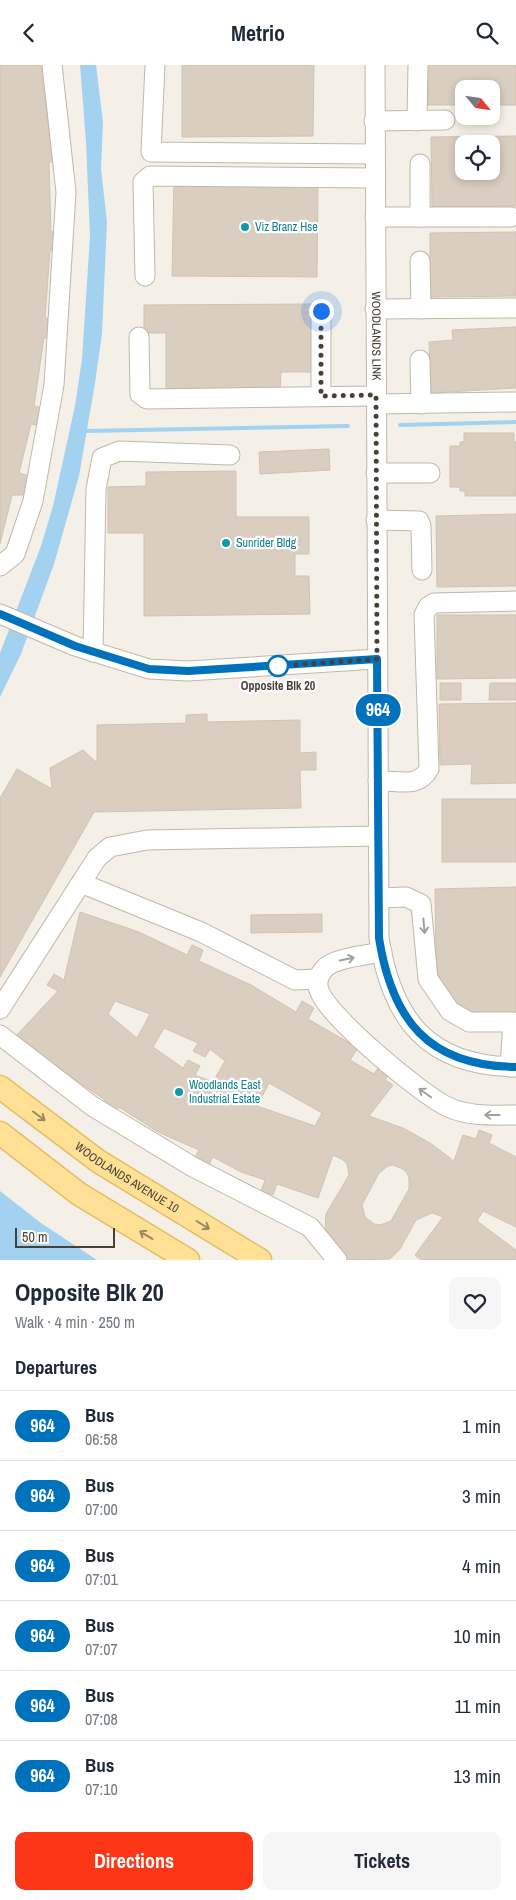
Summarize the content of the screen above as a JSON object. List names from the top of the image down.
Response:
{
  "streets": {
    "main road": ["WOODLANDS AVENUE 10"],
    "street": ["WOODLANDS LINK"]
  },
  "places": [
    "Viz Branz Hse",
    "Sunrider Bldg",
    "Opposite Blk 20",
    "Woodlands East Industrial Estate"
  ],
  "lines": ["bus line 964"],
  "scale_bar": "50 m",
  "north": "bottom right",
  "page": {
    "header": "Metrio",
    "on_map": "964",
    "scale": "50 m",
    "heading": [
      ["Opposite Blk 20", "Walk · 4 min · 250 m"],
      "Departures"
    ],
    "list": [
      {
        "mark": "964",
        "name": "Bus",
        "note": "06:58",
        "value": "1 min"
      },
      {
        "mark": "964",
        "name": "Bus",
        "note": "07:00",
        "value": "3 min"
      },
      {
        "mark": "964",
        "name": "Bus",
        "note": "07:01",
        "value": "4 min"
      },
      {
        "mark": "964",
        "name": "Bus",
        "note": "07:07",
        "value": "10 min"
      },
      {
        "mark": "964",
        "name": "Bus",
        "note": "07:08",
        "value": "11 min"
      },
      {
        "mark": "964",
        "name": "Bus",
        "note": "07:10",
        "value": "13 min"
      }
    ],
    "buttons": ["Directions", "Tickets"]
  }
}
